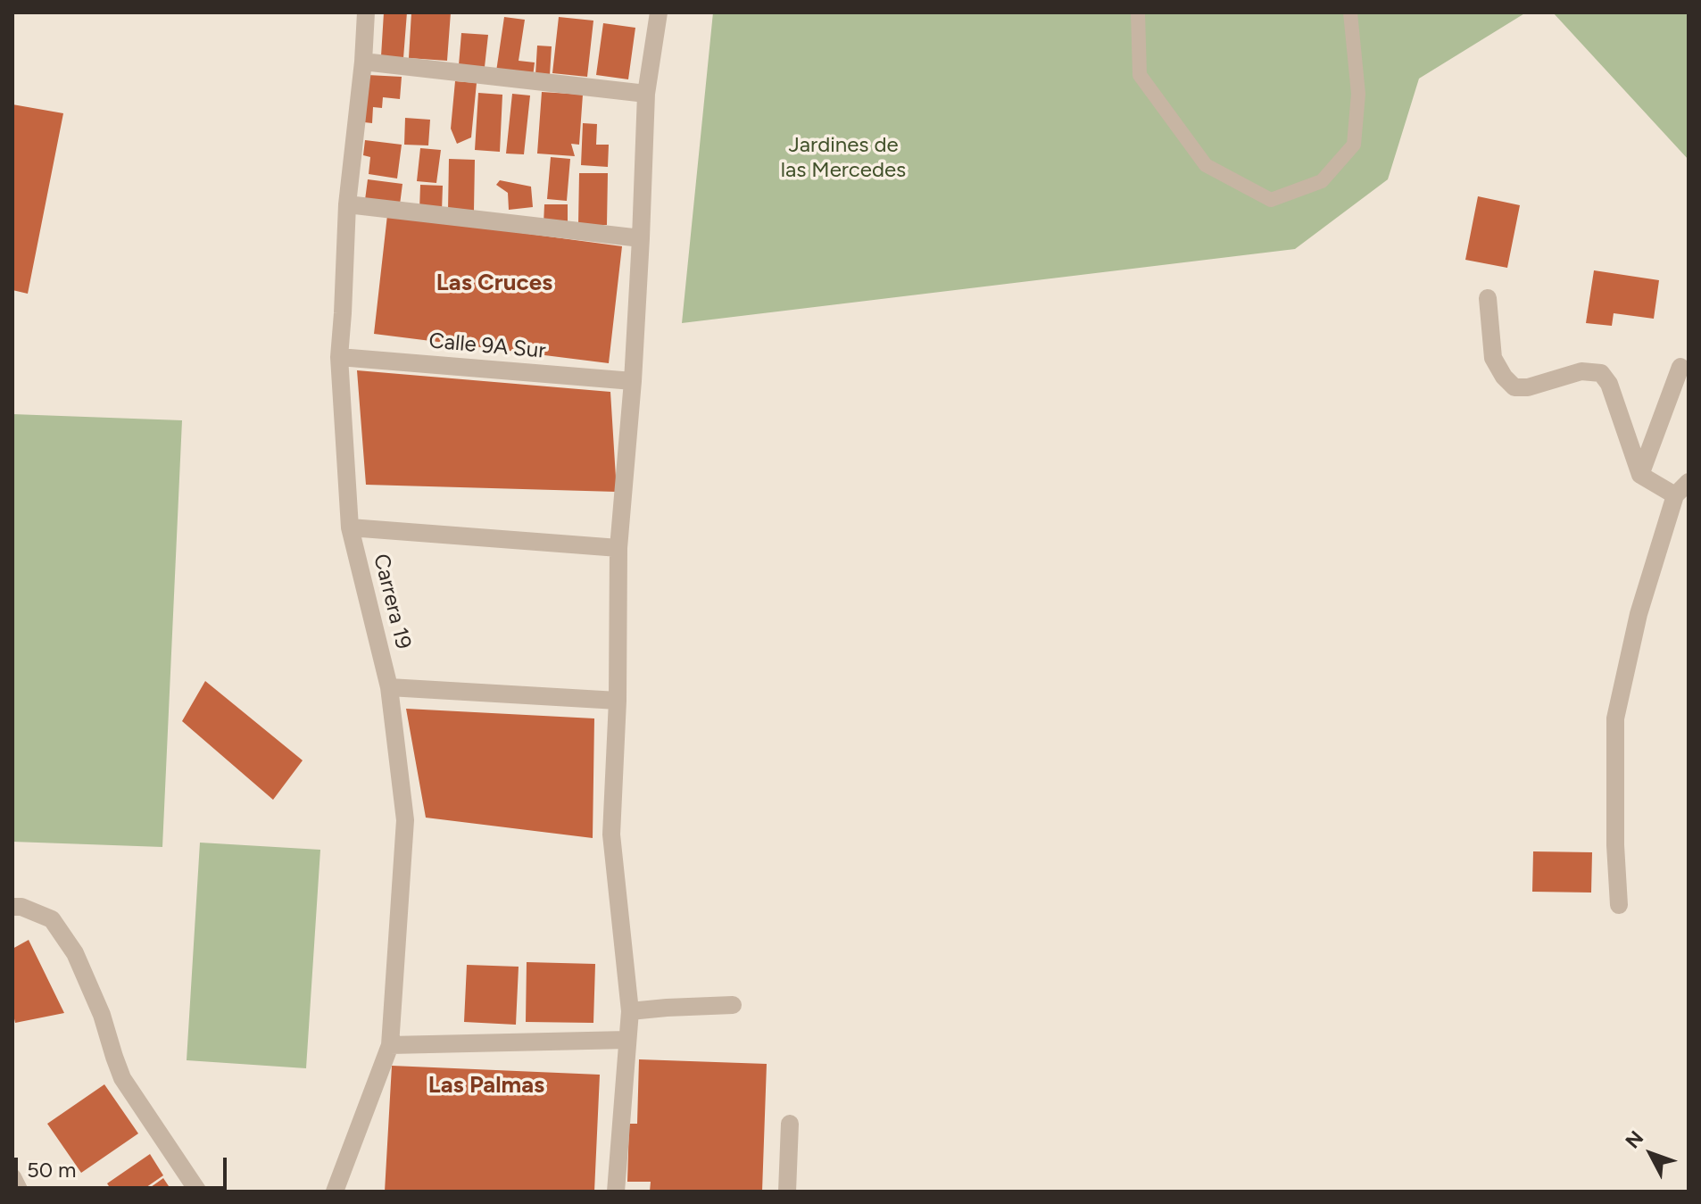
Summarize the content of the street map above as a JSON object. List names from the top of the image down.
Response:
{
  "streets": {
    "street": ["Calle 9A Sur", "Carrera 19"]
  },
  "crossings": [
    ["Calle 9A Sur", "Carrera 19"]
  ],
  "districts": ["Las Cruces", "Las Palmas"],
  "parks": ["Jardines de las Mercedes"],
  "scale_bar": "50 m",
  "north": "top left"
}
